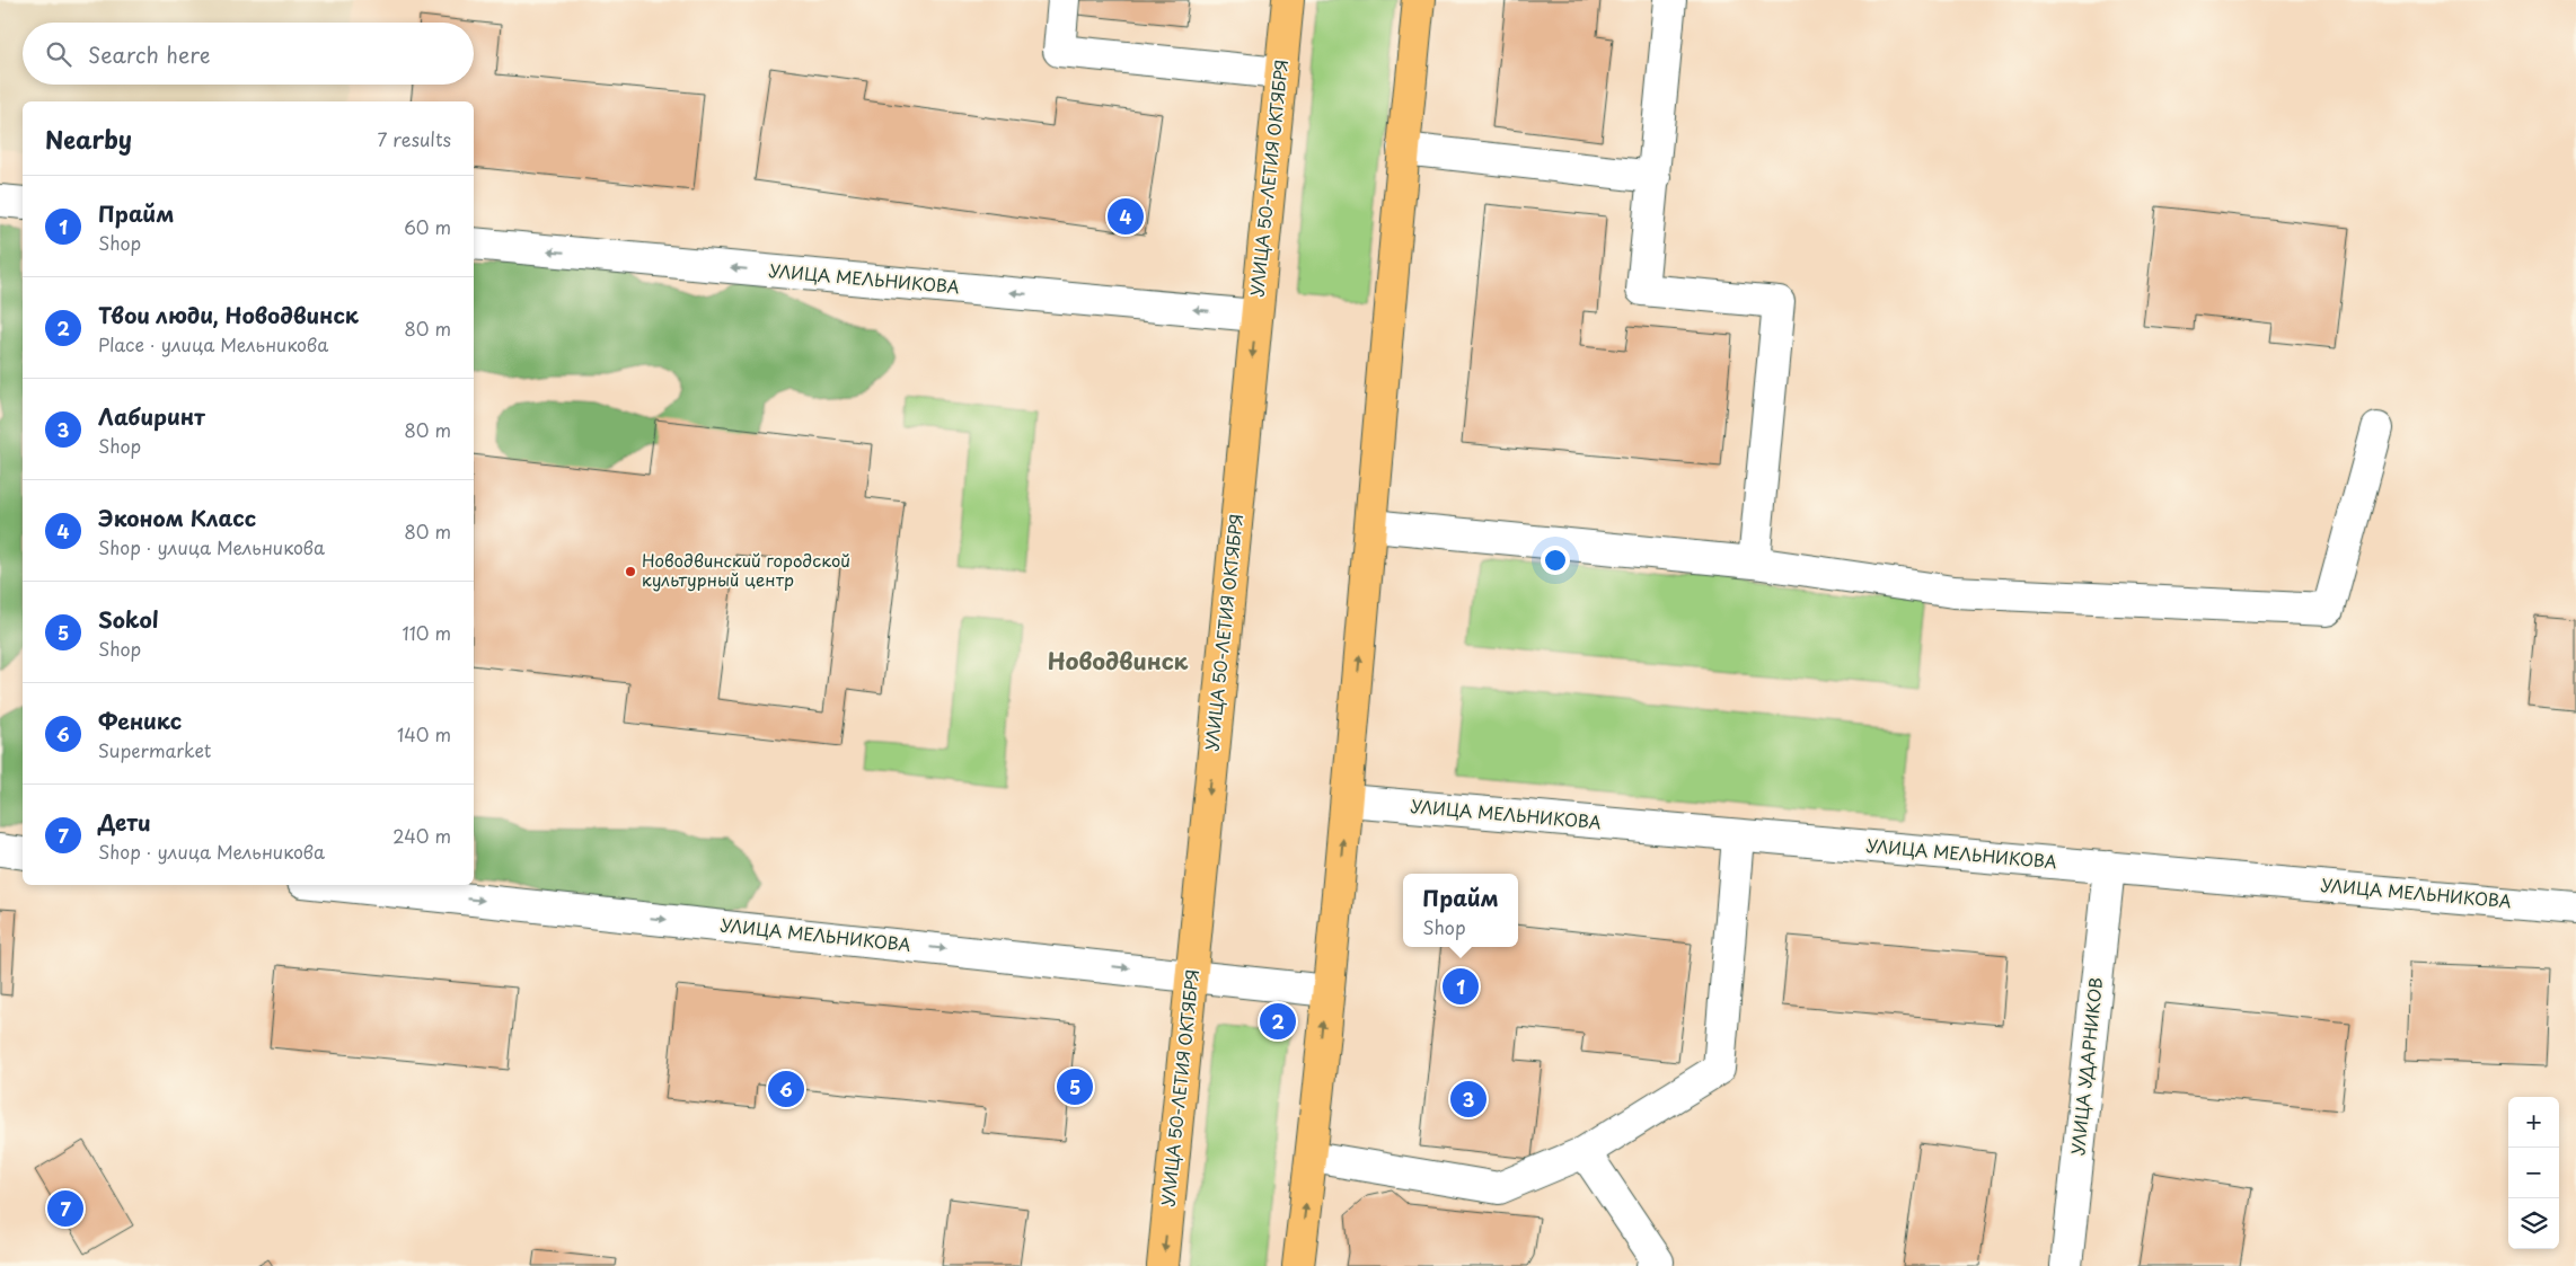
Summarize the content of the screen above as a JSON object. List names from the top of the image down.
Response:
{
  "streets": {
    "main road": ["УЛИЦА 50-ЛЕТИЯ ОКТЯБРЯ"],
    "street": ["УЛИЦА МЕЛЬНИКОВА", "УЛИЦА УДАРНИКОВ"]
  },
  "crossings": [
    ["УЛИЦА 50-ЛЕТИЯ ОКТЯБРЯ", "УЛИЦА МЕЛЬНИКОВА"],
    ["УЛИЦА МЕЛЬНИКОВА", "УЛИЦА УДАРНИКОВ"]
  ],
  "districts": ["Новодвинск"],
  "places": ["Новодвинский городской культурный центр"],
  "page": {
    "search": "Search here",
    "heading": ["Nearby", "7 results"],
    "list": [
      {
        "mark": "1",
        "name": "Прайм",
        "note": "Shop",
        "value": "60 m"
      },
      {
        "mark": "2",
        "name": "Твои люди, Новодвинск",
        "note": "Place · улица Мельникова",
        "value": "80 m"
      },
      {
        "mark": "3",
        "name": "Лабиринт",
        "note": "Shop",
        "value": "80 m"
      },
      {
        "mark": "4",
        "name": "Эконом Класс",
        "note": "Shop · улица Мельникова",
        "value": "80 m"
      },
      {
        "mark": "5",
        "name": "Sokol",
        "note": "Shop",
        "value": "110 m"
      },
      {
        "mark": "6",
        "name": "Феникс",
        "note": "Supermarket",
        "value": "140 m"
      },
      {
        "mark": "7",
        "name": "Дети",
        "note": "Shop · улица Мельникова",
        "value": "240 m"
      }
    ],
    "pins": [
      "4",
      "1",
      "2",
      "5",
      "6",
      "3",
      "7"
    ],
    "popup": ["Прайм", "Shop"],
    "map_buttons": ["+", "−"]
  }
}
